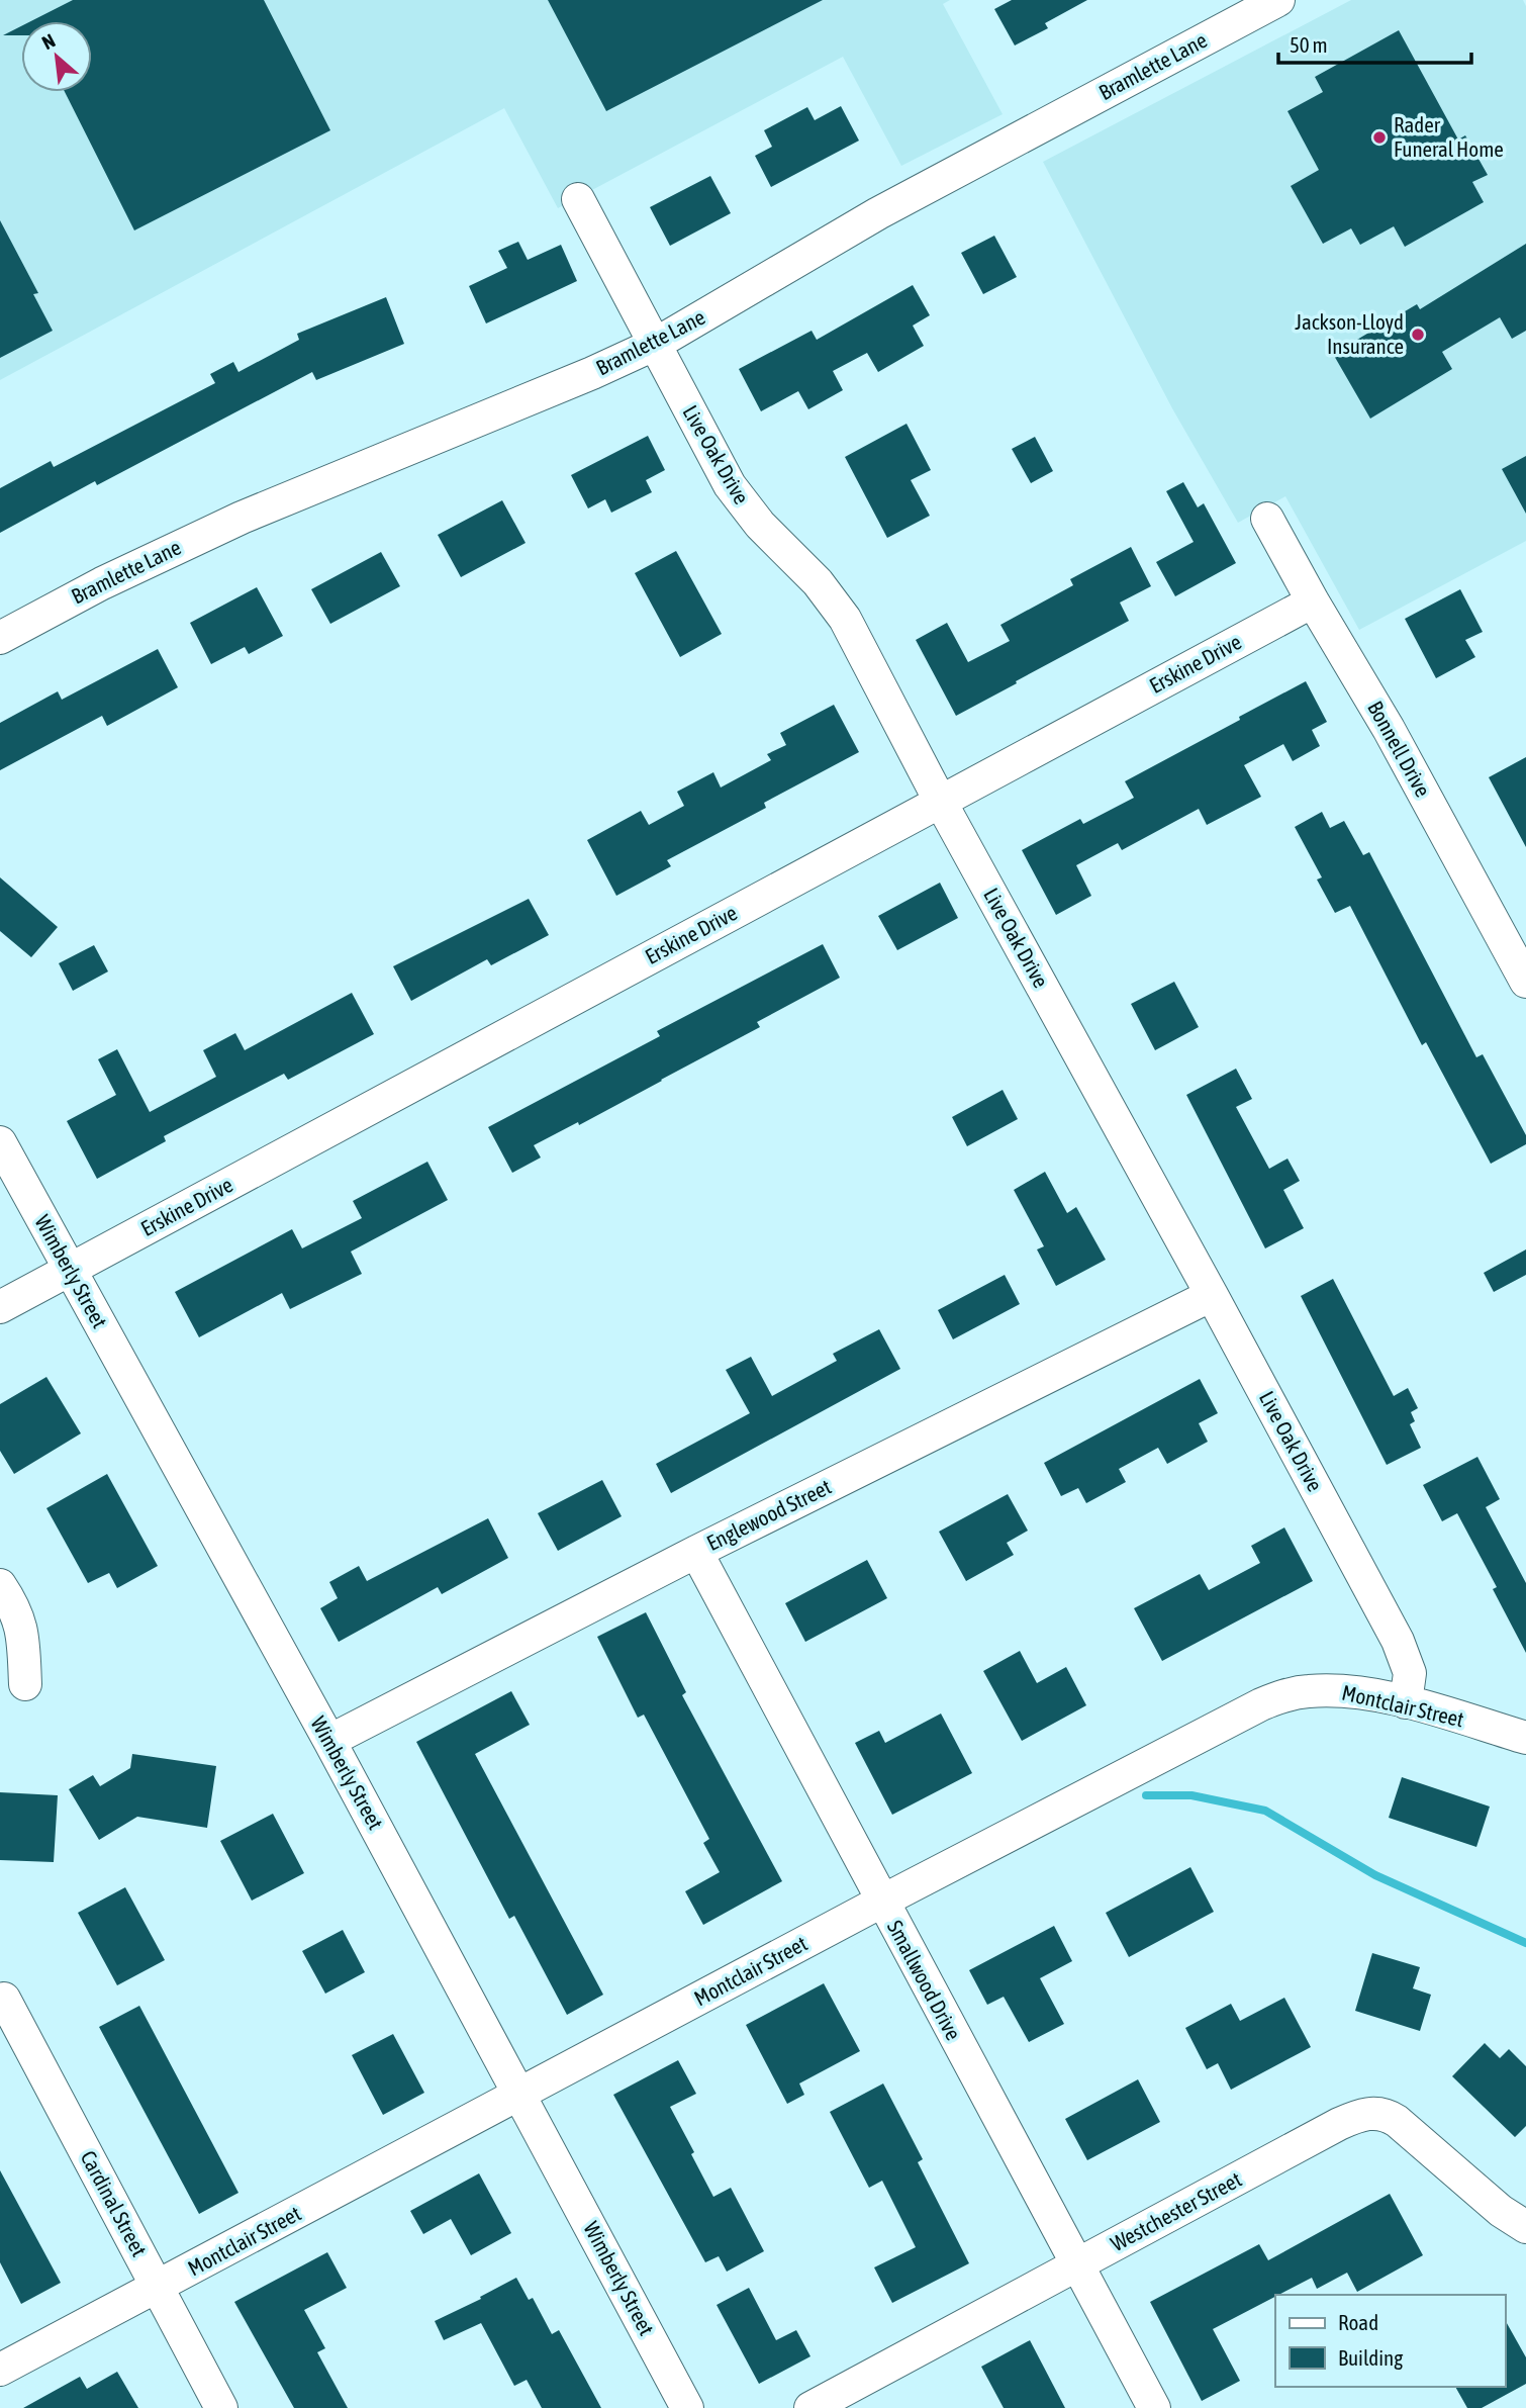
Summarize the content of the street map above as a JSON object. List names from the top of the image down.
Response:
{
  "streets": {
    "street": [
      "Bramlette Lane",
      "Live Oak Drive",
      "Erskine Drive",
      "Bonnell Drive",
      "Wimberly Street",
      "Englewood Street",
      "Montclair Street",
      "Smallwood Drive",
      "Cardinal Street",
      "Westchester Street"
    ]
  },
  "crossings": [
    ["Bramlette Lane", "Live Oak Drive"],
    ["Live Oak Drive", "Erskine Drive"],
    ["Live Oak Drive", "Englewood Street"],
    ["Live Oak Drive", "Montclair Street"],
    ["Erskine Drive", "Bonnell Drive"],
    ["Erskine Drive", "Wimberly Street"],
    ["Wimberly Street", "Englewood Street"],
    ["Wimberly Street", "Montclair Street"],
    ["Englewood Street", "Smallwood Drive"],
    ["Montclair Street", "Smallwood Drive"],
    ["Montclair Street", "Cardinal Street"],
    ["Smallwood Drive", "Westchester Street"]
  ],
  "places": ["Rader Funeral Home", "Jackson-Lloyd Insurance"],
  "legend": ["Road", "Building"],
  "scale_bar": "50 m",
  "north": "top left"
}
